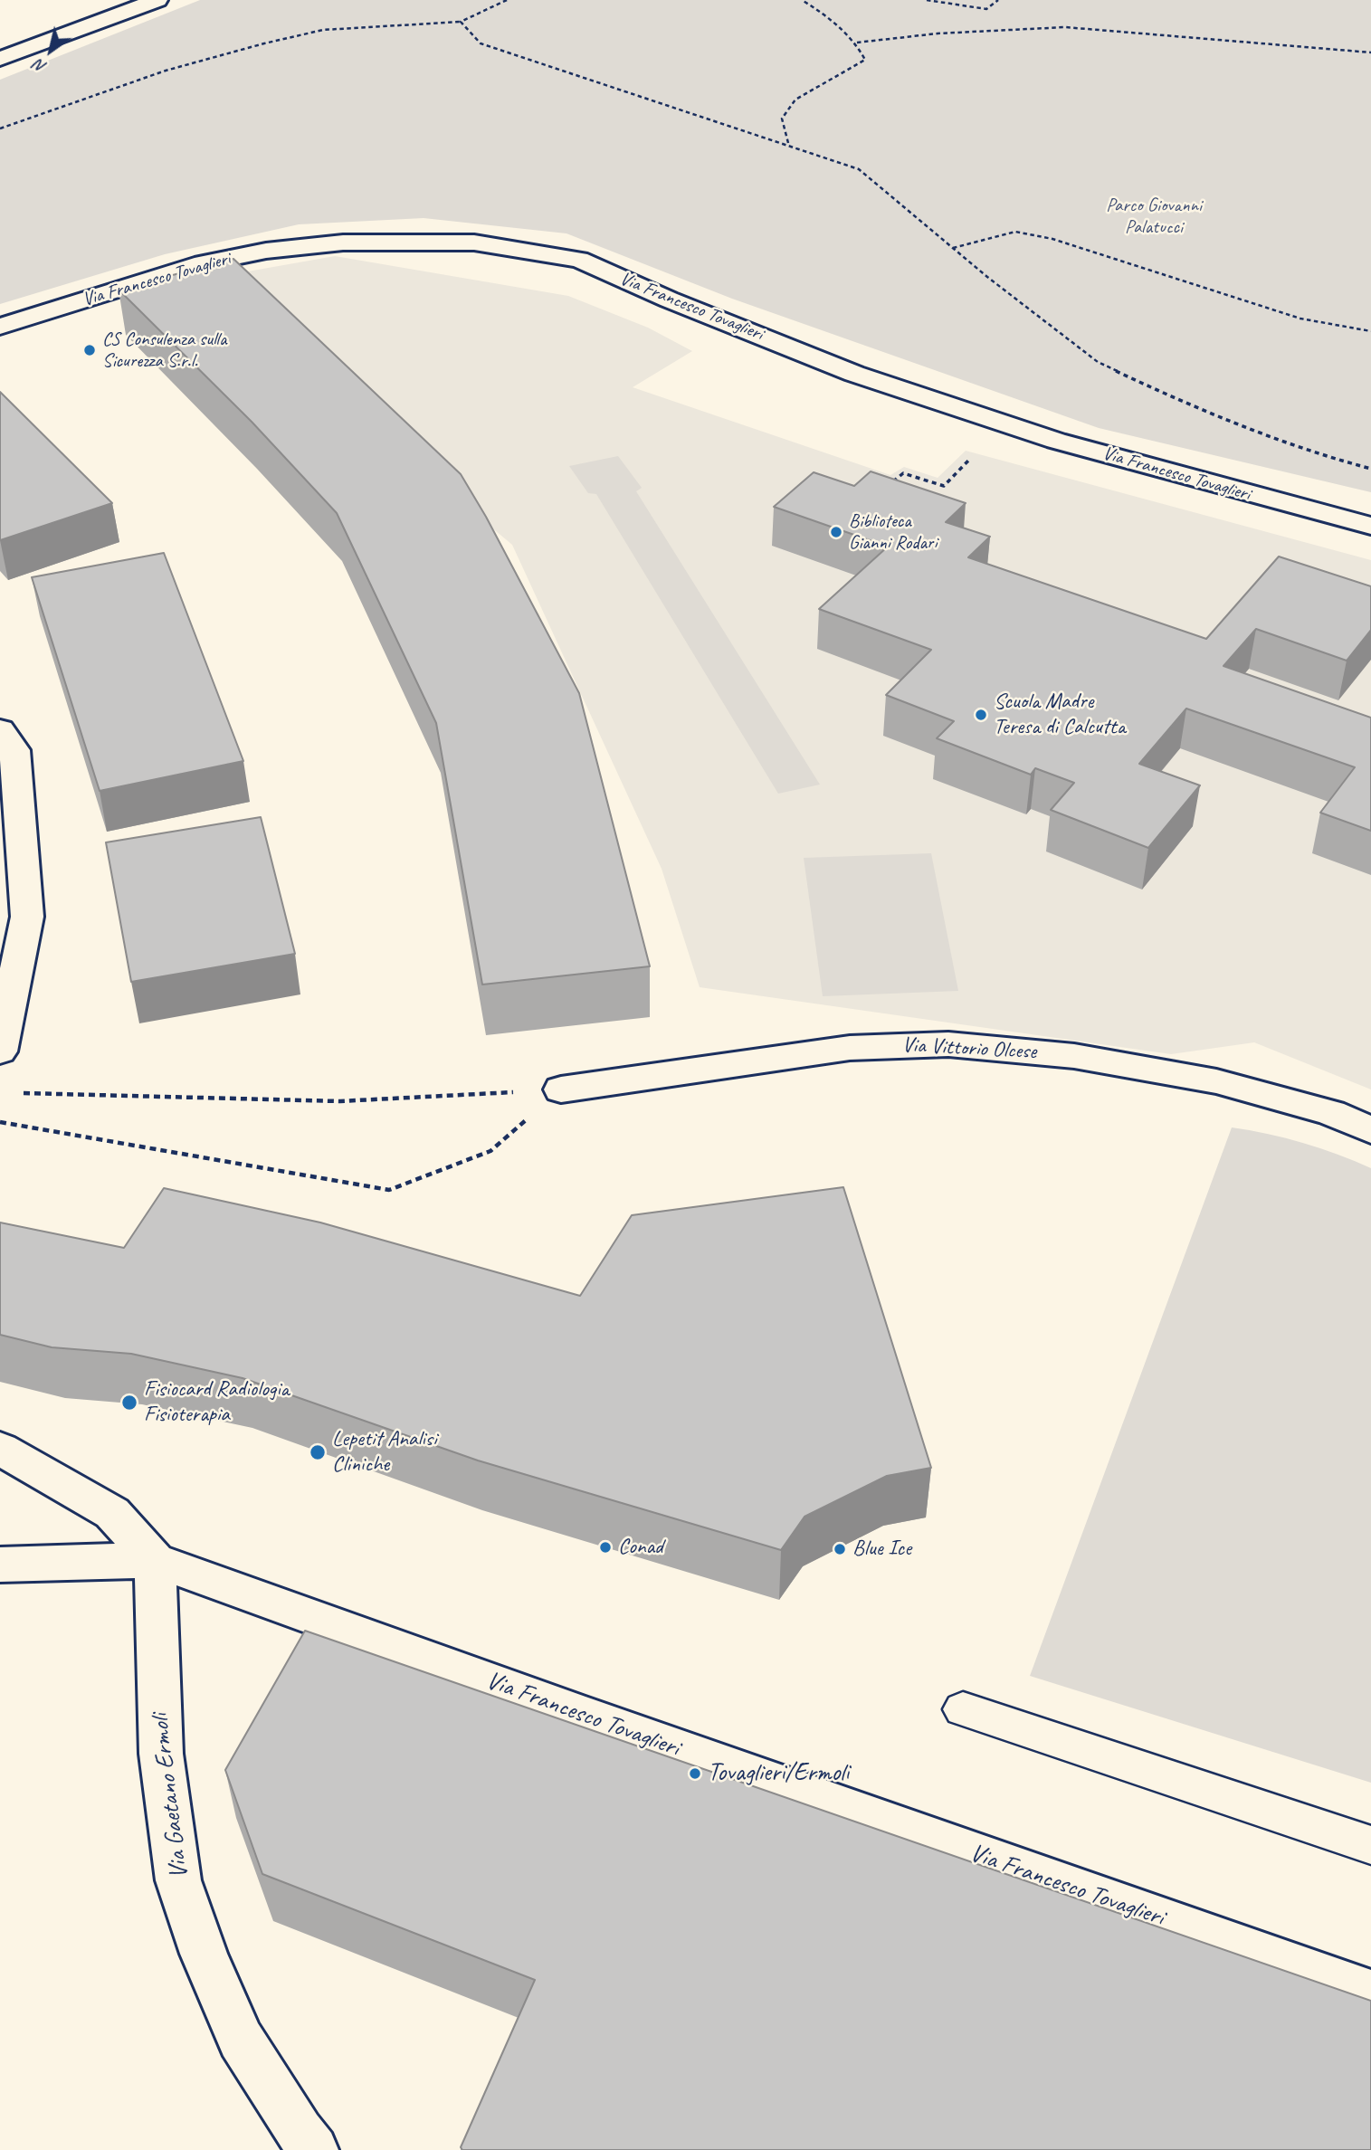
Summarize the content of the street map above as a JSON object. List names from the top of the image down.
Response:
{
  "streets": {
    "street": ["Via Francesco Tovaglieri", "Via Vittorio Olcese", "Via Gaetano Ermoli"]
  },
  "crossings": [
    ["Via Francesco Tovaglieri", "Via Gaetano Ermoli"]
  ],
  "parks": ["Parco Giovanni Palatucci"],
  "places": [
    "CS Consulenza sulla Sicurezza S.r.l.",
    "Biblioteca Gianni Rodari",
    "Scuola Madre Teresa di Calcutta",
    "Fisiocard Radiologia Fisioterapia",
    "Lepetit Analisi Cliniche",
    "Conad",
    "Blue Ice",
    "Tovaglieri/Ermoli"
  ],
  "north": "bottom left"
}
